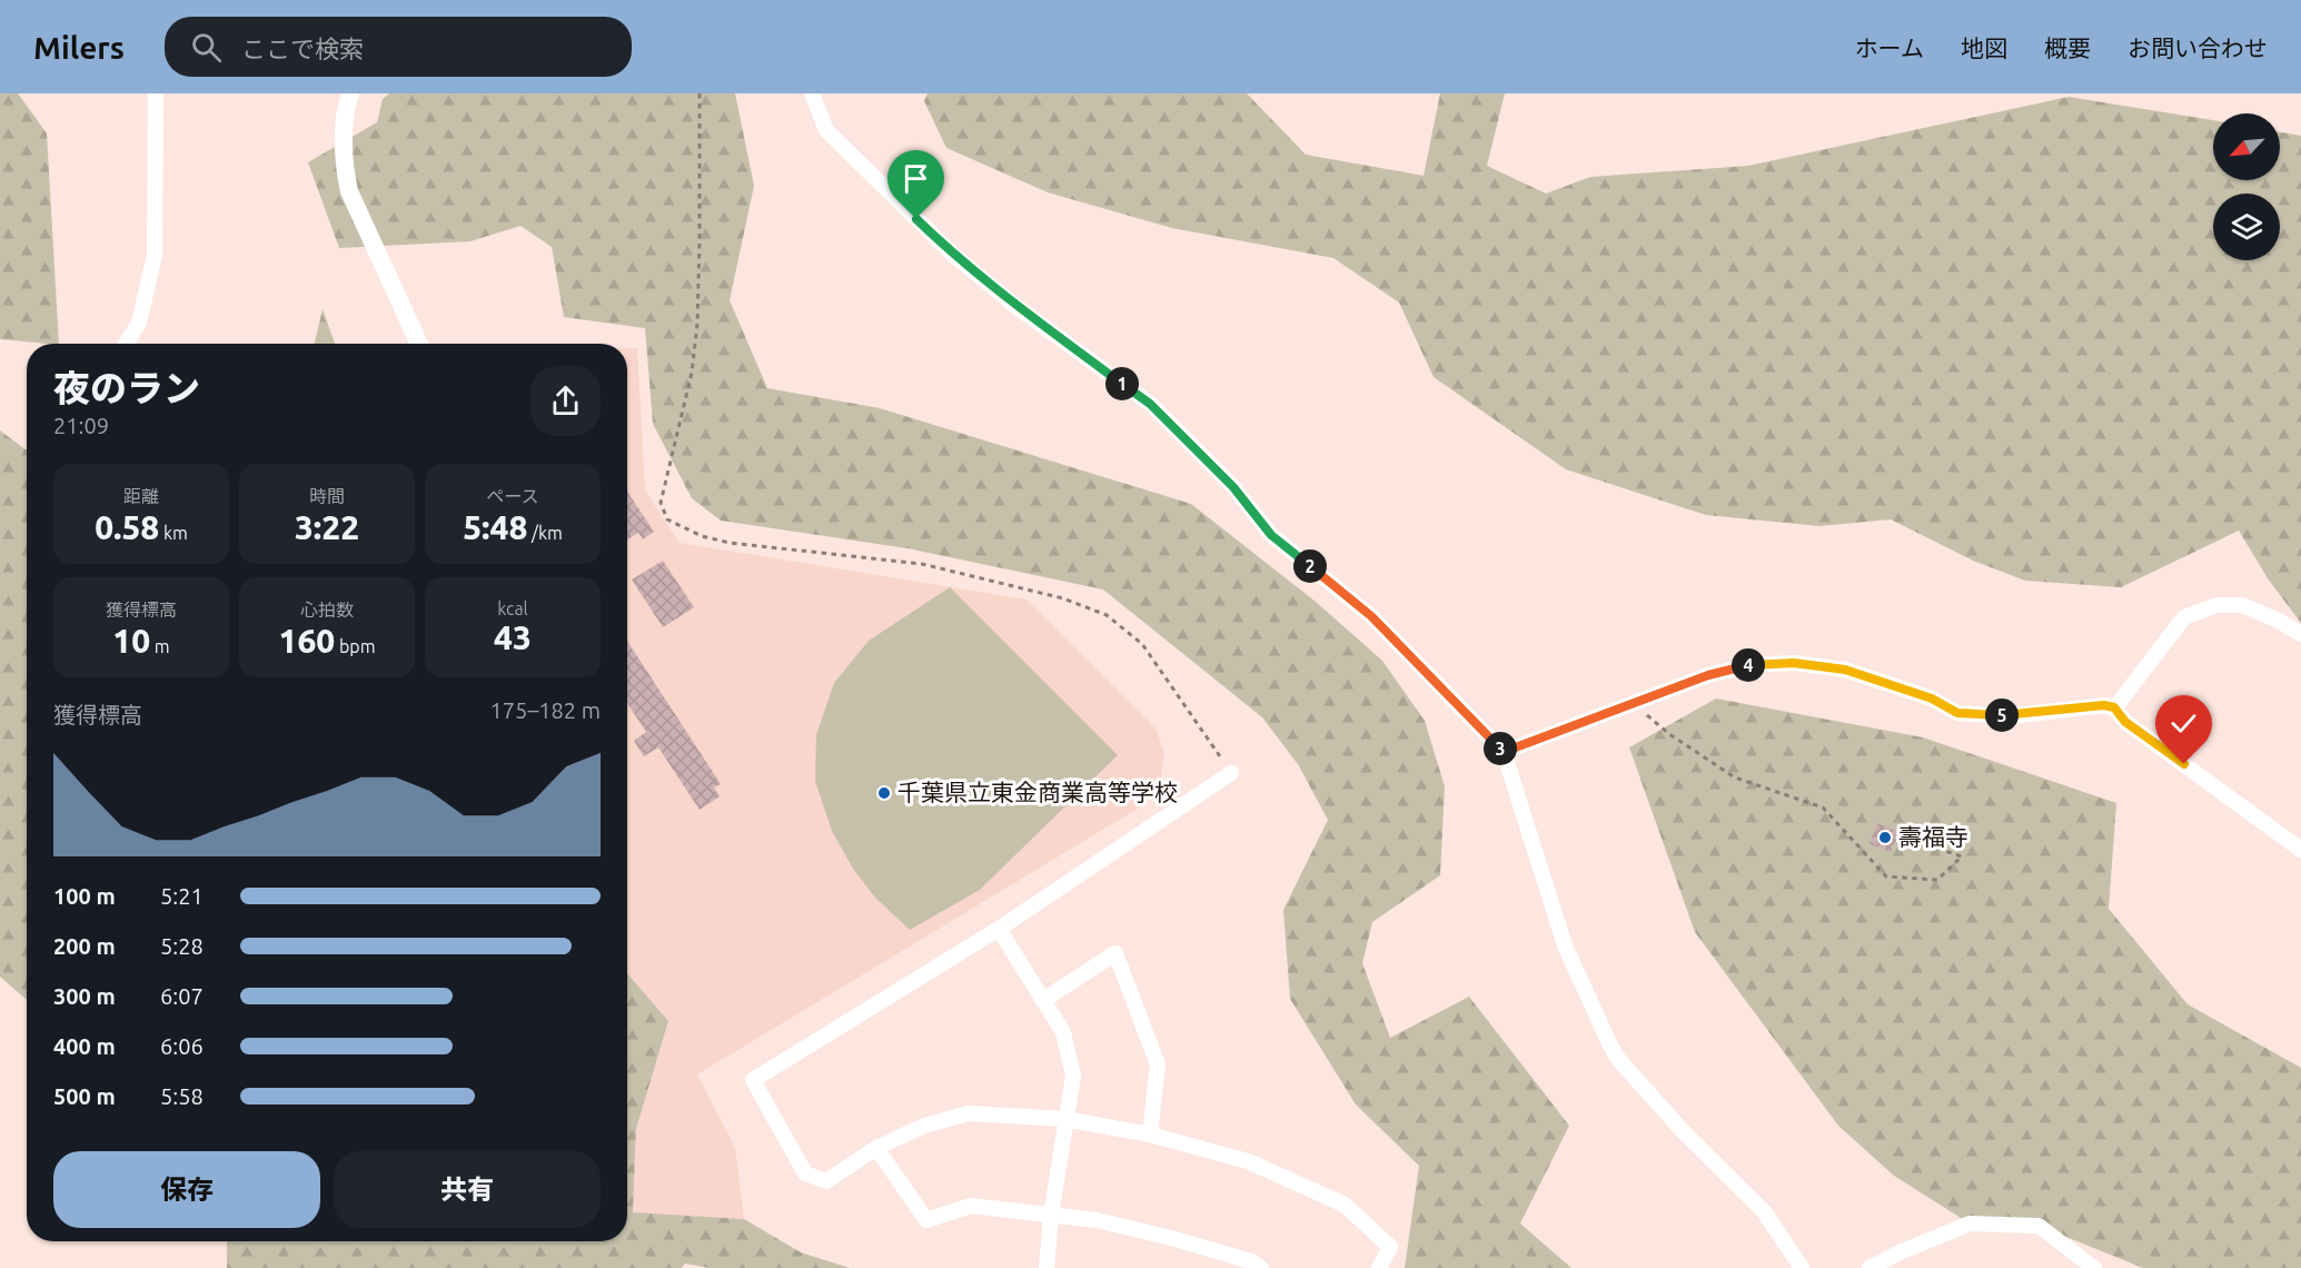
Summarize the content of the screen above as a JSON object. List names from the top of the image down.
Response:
{
  "places": ["千葉県立東金商業高等学校", "壽福寺"],
  "north": "bottom left",
  "page": {
    "header": "Milers",
    "search": "ここで検索",
    "nav": [
      "ホーム",
      "地図",
      "概要",
      "お問い合わせ"
    ],
    "heading": ["夜のラン", "21:09"],
    "pins": [
      "1",
      "2",
      "4",
      "5",
      "3"
    ],
    "stats": [
      ["距離", "0.58 km"],
      ["時間", "3:22"],
      ["ペース", "5:48 /km"],
      ["獲得標高", "10 m"],
      ["心拍数", "160 bpm"],
      ["kcal", "43"]
    ],
    "chart": ["獲得標高", "175–182 m"],
    "list": [
      {
        "name": "100 m",
        "note": "5:21"
      },
      {
        "name": "200 m",
        "note": "5:28"
      },
      {
        "name": "300 m",
        "note": "6:07"
      },
      {
        "name": "400 m",
        "note": "6:06"
      },
      {
        "name": "500 m",
        "note": "5:58"
      }
    ],
    "buttons": ["保存", "共有"]
  }
}
